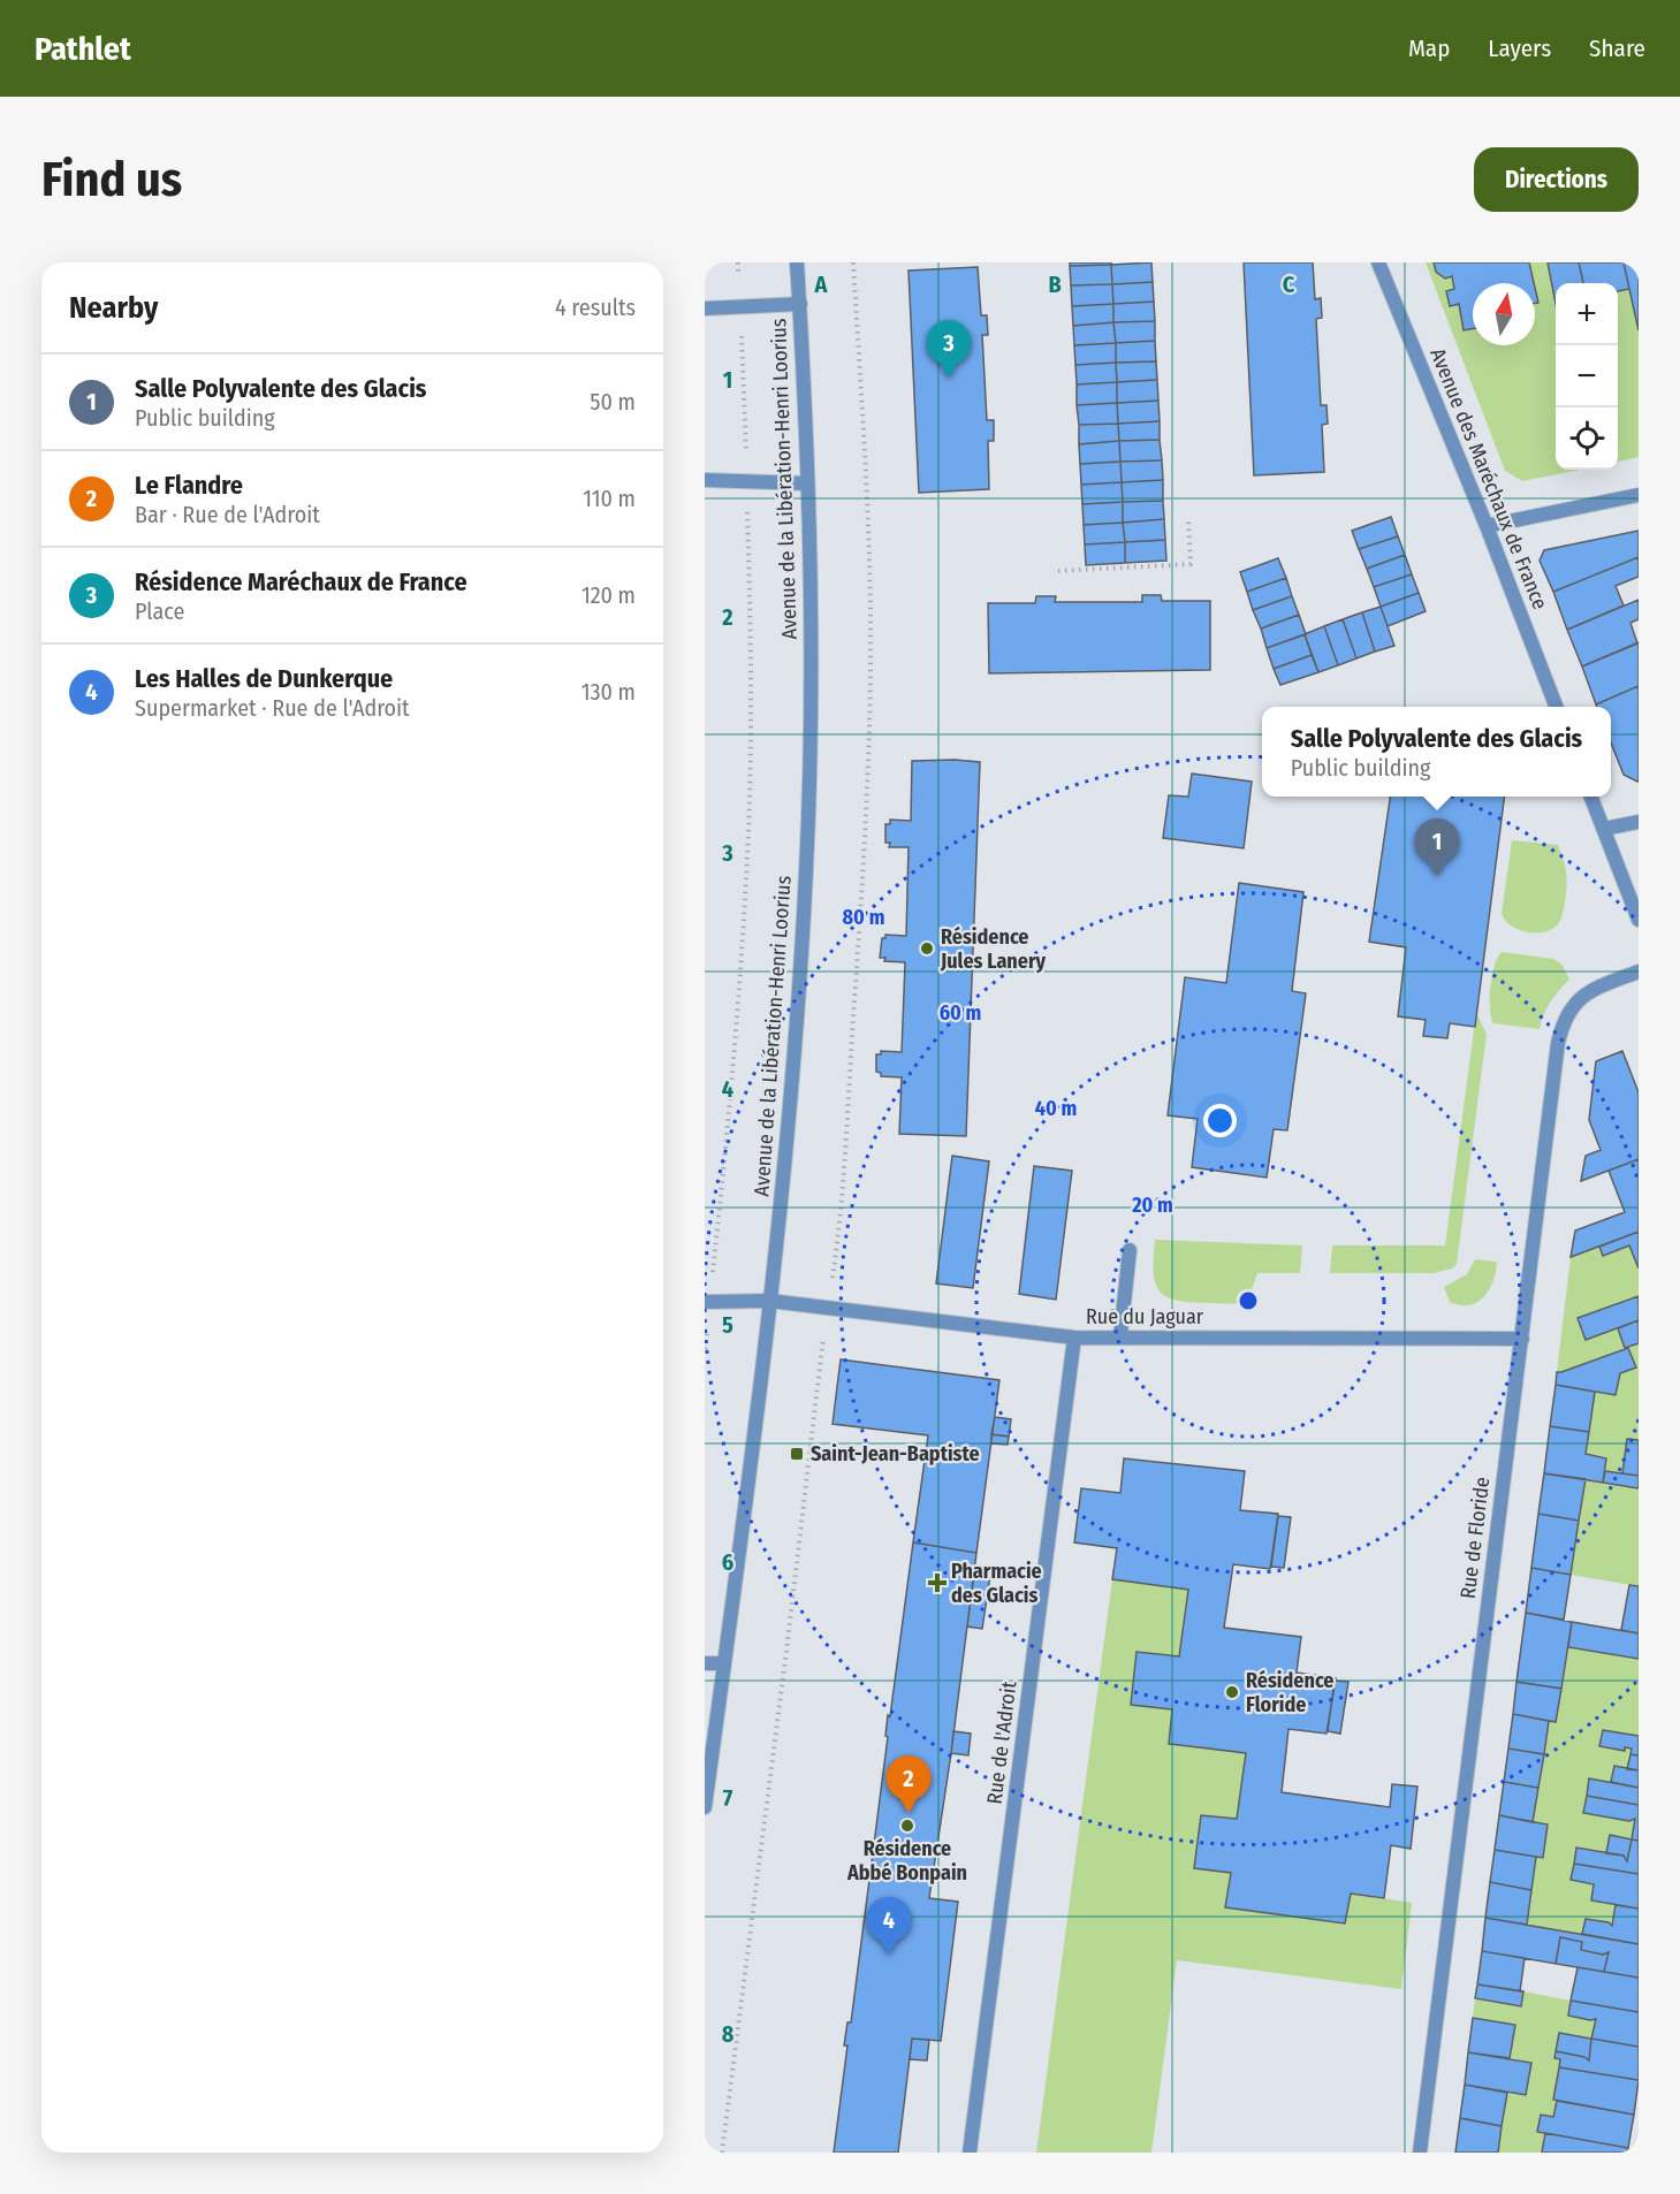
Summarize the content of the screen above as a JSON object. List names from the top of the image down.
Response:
{
  "streets": {
    "street": [
      "Avenue de la Libération-Henri Loorius",
      "Avenue des Maréchaux de France",
      "Rue du Jaguar",
      "Rue de Floride",
      "Rue de l'Adroit"
    ]
  },
  "crossings": [
    ["Avenue de la Libération-Henri Loorius", "Rue du Jaguar"],
    ["Rue du Jaguar", "Rue de Floride"],
    ["Rue du Jaguar", "Rue de l'Adroit"]
  ],
  "places": {
    "other": ["Résidence Jules Lanery", "Résidence Floride", "Résidence Abbé Bonpain"],
    "transit": ["Saint-Jean-Baptiste"],
    "health": ["Pharmacie des Glacis"]
  },
  "north": "top",
  "page": {
    "header": "Pathlet",
    "nav": ["Map", "Layers", "Share"],
    "buttons": "Directions",
    "title": "Find us",
    "heading": ["Nearby", "4 results"],
    "map_buttons": ["+", "−"],
    "pins": [
      "3",
      "1",
      "2",
      "4"
    ],
    "list": [
      {
        "mark": "1",
        "name": "Salle Polyvalente des Glacis",
        "note": "Public building",
        "value": "50 m"
      },
      {
        "mark": "2",
        "name": "Le Flandre",
        "note": "Bar · Rue de l'Adroit",
        "value": "110 m"
      },
      {
        "mark": "3",
        "name": "Résidence Maréchaux de France",
        "note": "Place",
        "value": "120 m"
      },
      {
        "mark": "4",
        "name": "Les Halles de Dunkerque",
        "note": "Supermarket · Rue de l'Adroit",
        "value": "130 m"
      }
    ],
    "popup": ["Salle Polyvalente des Glacis", "Public building"]
  },
  "grid": {
    "columns": ["A", "B", "C"],
    "rows": [
      "1",
      "2",
      "3",
      "4",
      "5",
      "6",
      "7",
      "8"
    ]
  },
  "rings": [
    "80 m",
    "60 m",
    "40 m",
    "20 m"
  ]
}
